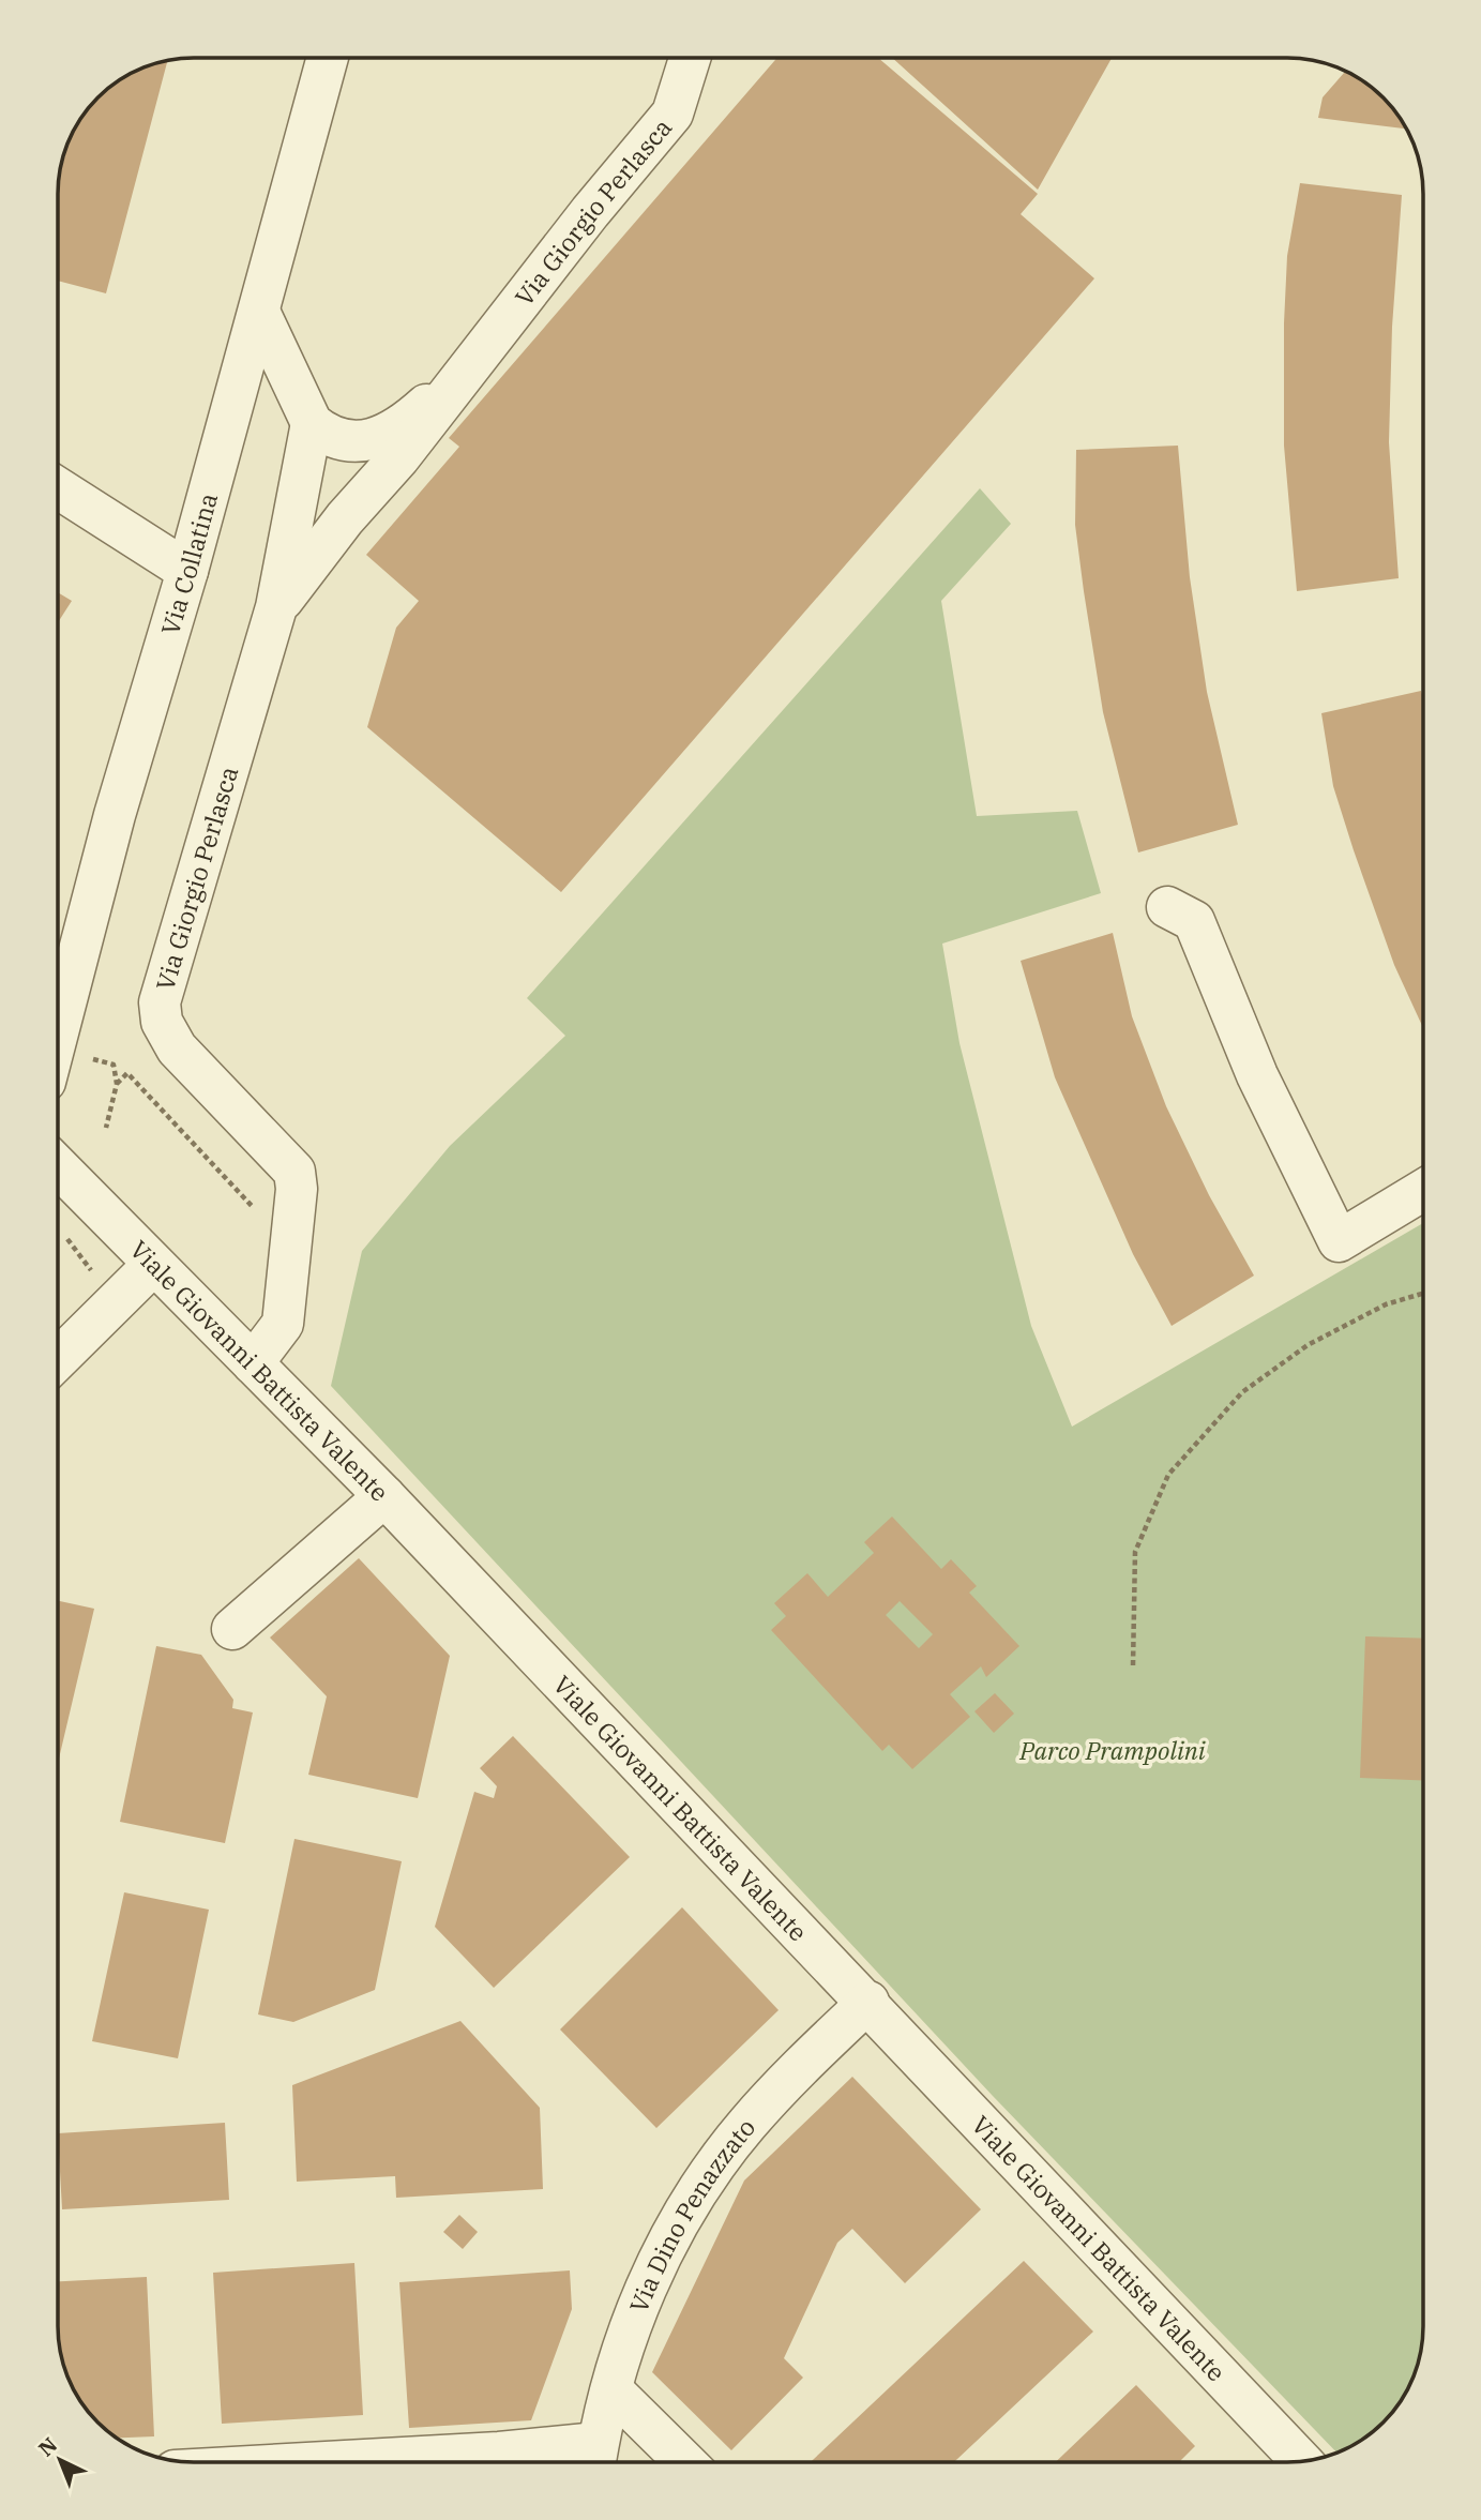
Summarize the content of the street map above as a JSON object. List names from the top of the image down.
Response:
{
  "streets": {
    "street": [
      "Via Giorgio Perlasca",
      "Via Collatina",
      "Viale Giovanni Battista Valente",
      "Via Dino Penazzato"
    ]
  },
  "crossings": [
    ["Via Giorgio Perlasca", "Viale Giovanni Battista Valente"],
    ["Viale Giovanni Battista Valente", "Via Dino Penazzato"]
  ],
  "parks": ["Parco Prampolini"],
  "north": "top left"
}
